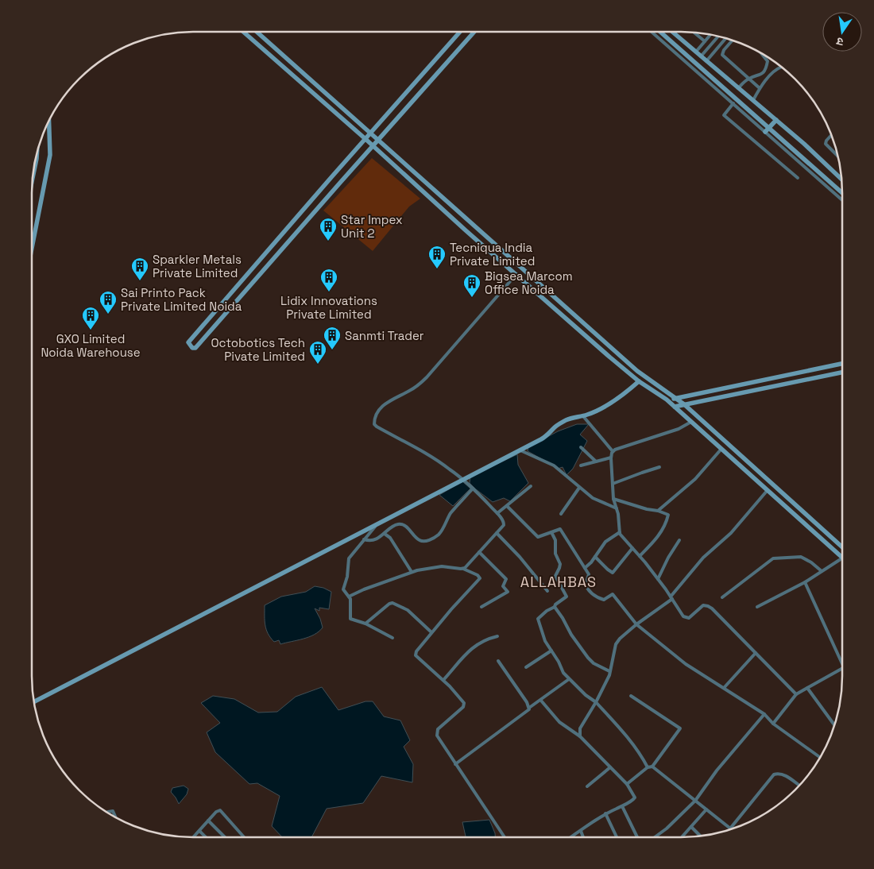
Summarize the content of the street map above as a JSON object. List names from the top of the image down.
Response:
{
  "districts": ["ALLAHBAS"],
  "places": {
    "building": [
      "Star Impex Unit 2",
      "Tecniqua India Private Limited",
      "Sparkler Metals Private Limited",
      "Lidix Innovations Private Limited",
      "Bigsea Marcom Office Noida",
      "Sai Printo Pack Private Limited Noida",
      "GXO Limited Noida Warehouse",
      "Sanmti Trader",
      "Octobotics Tech Pivate Limited"
    ]
  },
  "north": "bottom"
}
